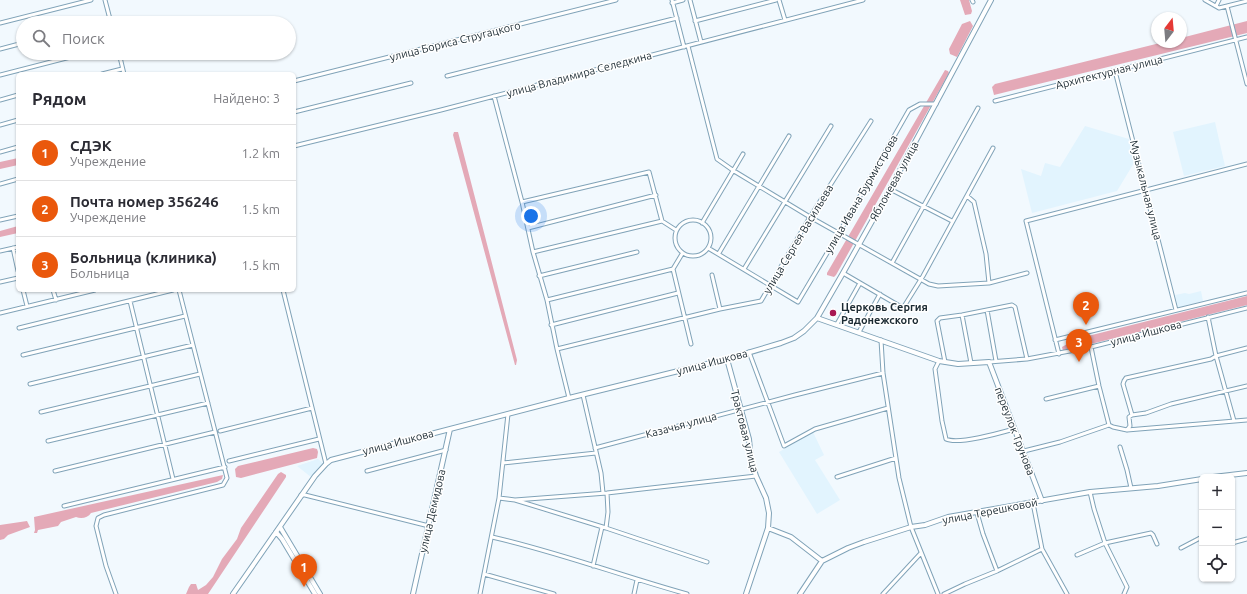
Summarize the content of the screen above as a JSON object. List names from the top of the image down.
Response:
{
  "streets": {
    "street": [
      "улица Бориса Стругацкого",
      "Архитектурная улица",
      "улица Владимира Селедкина",
      "Яблоневая улица",
      "Музыкальная улица",
      "улица Ивана Бурмистрова",
      "улица Сергея Васильева",
      "улица Ишкова",
      "Казачья улица",
      "Трактовая улица",
      "переулок Трунова",
      "улица Демидова",
      "улица Терешковой"
    ]
  },
  "crossings": [
    ["Архитектурная улица", "Музыкальная улица"],
    ["Яблоневая улица", "улица Ивана Бурмистрова"],
    ["Яблоневая улица", "улица Ишкова"],
    ["Музыкальная улица", "улица Ишкова"],
    ["улица Ивана Бурмистрова", "улица Сергея Васильева"],
    ["улица Ишкова", "Трактовая улица"],
    ["улица Ишкова", "переулок Трунова"],
    ["улица Ишкова", "улица Демидова"],
    ["Казачья улица", "Трактовая улица"],
    ["переулок Трунова", "улица Терешковой"]
  ],
  "places": ["Церковь Сергия Радонежского"],
  "north": "top",
  "page": {
    "search": "Поиск",
    "heading": ["Рядом", "Найдено: 3"],
    "list": [
      {
        "mark": "1",
        "name": "СДЭК",
        "note": "Учреждение",
        "value": "1.2 km"
      },
      {
        "mark": "2",
        "name": "Почта номер 356246",
        "note": "Учреждение",
        "value": "1.5 km"
      },
      {
        "mark": "3",
        "name": "Больница (клиника)",
        "note": "Больница",
        "value": "1.5 km"
      }
    ],
    "pins": ["2", "3", "1"],
    "map_buttons": ["+", "−"]
  }
}
